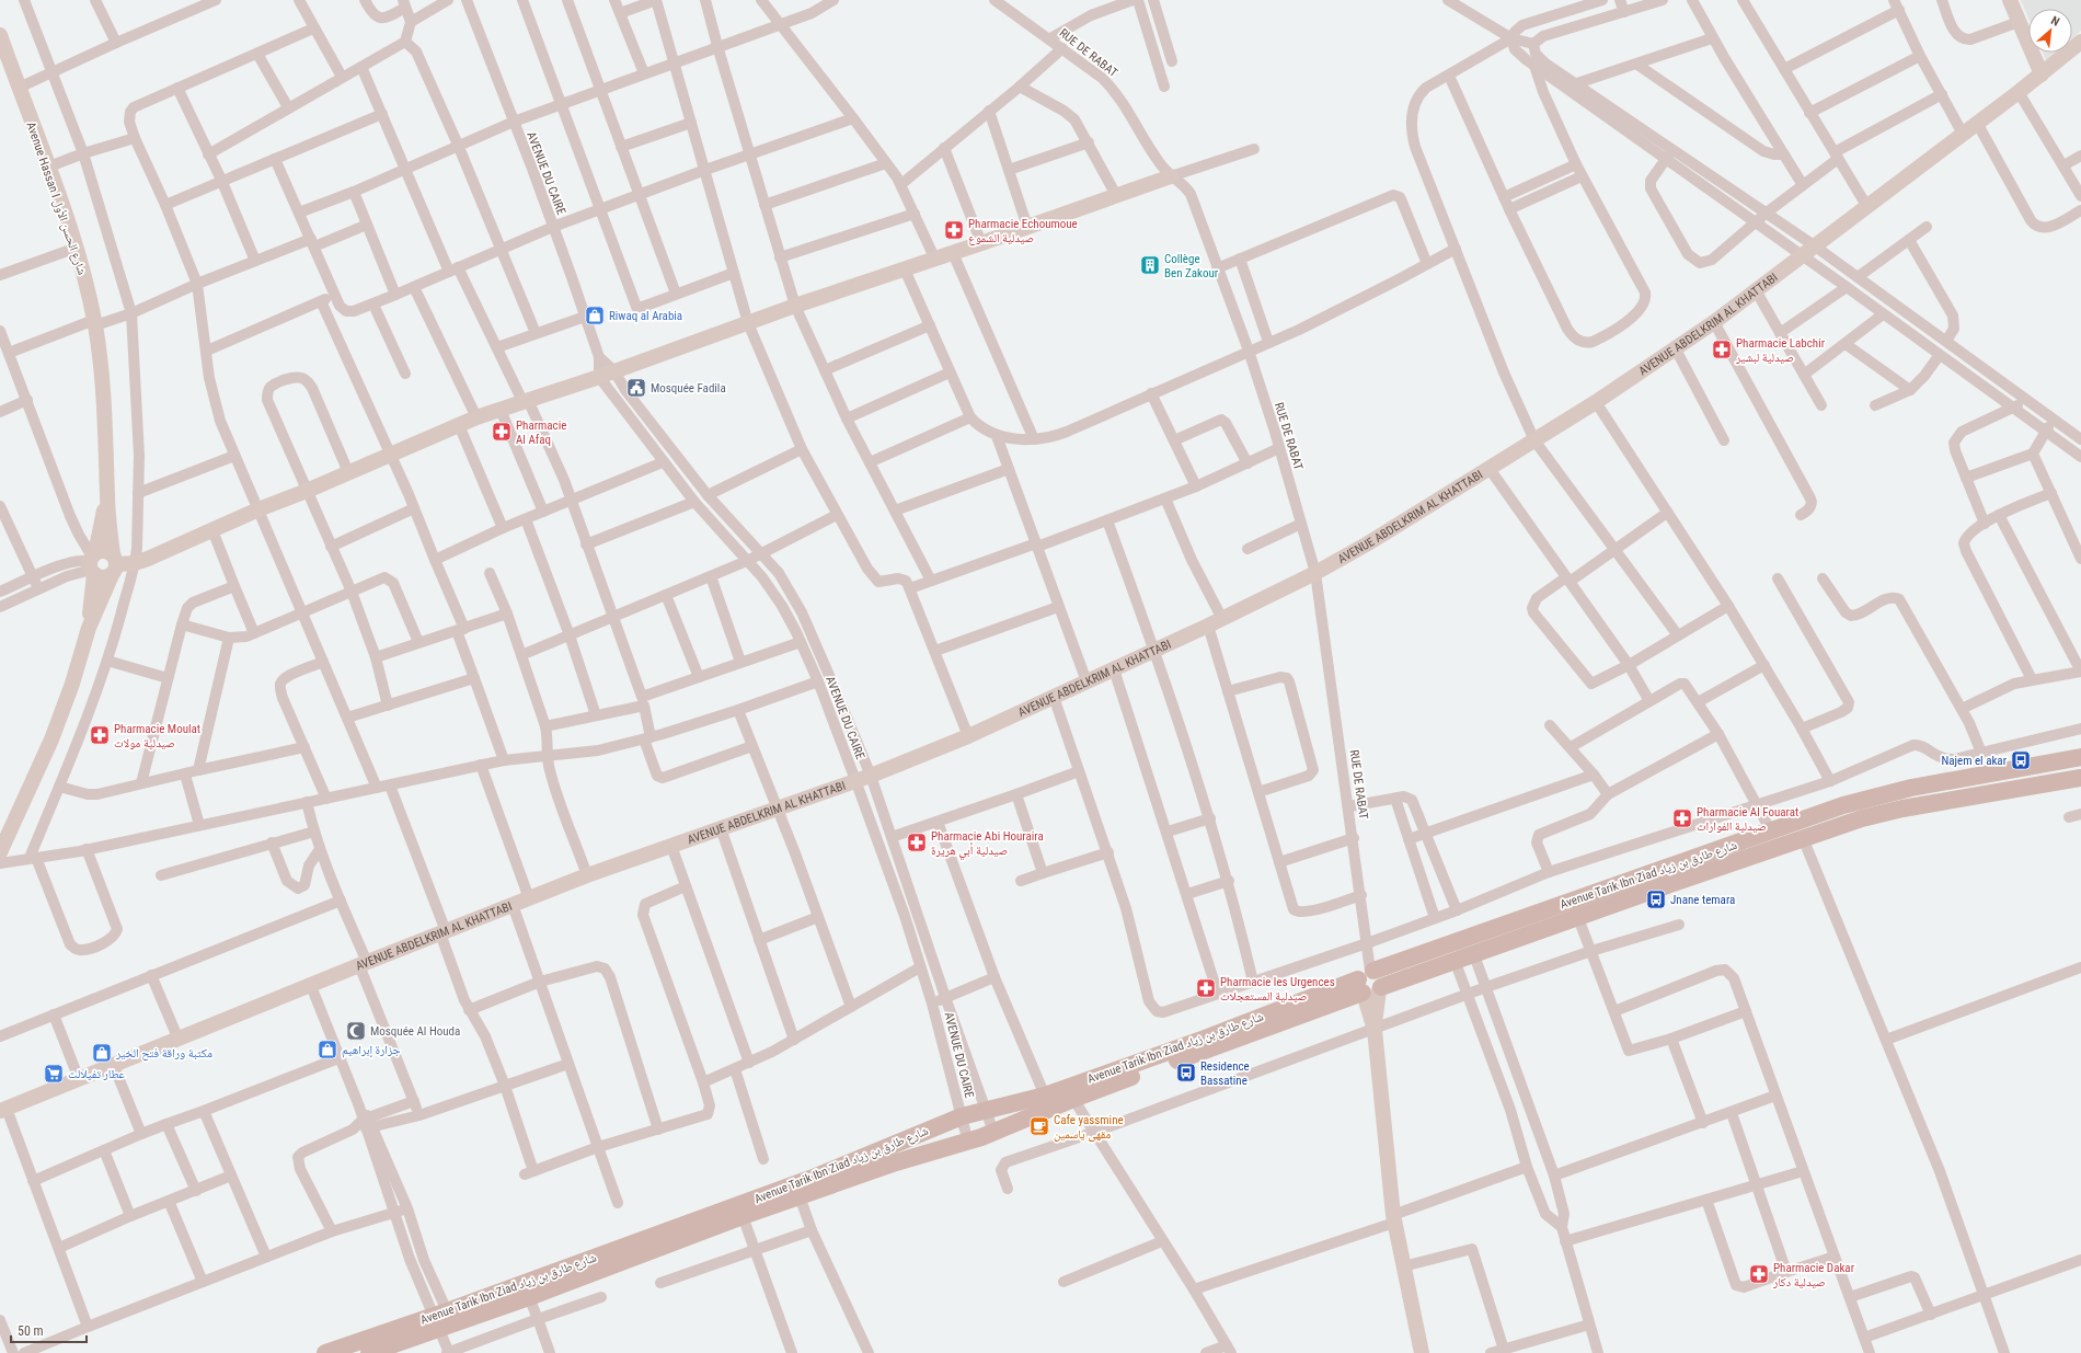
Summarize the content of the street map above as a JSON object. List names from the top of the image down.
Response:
{
  "streets": {
    "main road": ["Avenue Hassan I شارع الحسن الأول", "AVENUE ABDELKRIM AL KHATTABI", "Avenue Tarik Ibn Ziad شارع طارق بن زياد"],
    "street": ["RUE DE RABAT", "AVENUE DU CAIRE"]
  },
  "crossings": [
    ["RUE DE RABAT", "AVENUE ABDELKRIM AL KHATTABI"],
    ["RUE DE RABAT", "Avenue Tarik Ibn Ziad شارع طارق بن زياد"],
    ["AVENUE DU CAIRE", "AVENUE ABDELKRIM AL KHATTABI"],
    ["AVENUE DU CAIRE", "Avenue Tarik Ibn Ziad شارع طارق بن زياد"]
  ],
  "places": {
    "pharmacy": [
      "Pharmacie Echoumoue صيدلية الشموع",
      "Pharmacie Labchir صيدلية لبشير",
      "Pharmacie Al Afaq",
      "Pharmacie Moulat صيدلية مولات",
      "Pharmacie Al Fouarat صيدلية الفوارات",
      "Pharmacie Abi Houraira صيدلية أبي هريرة",
      "Pharmacie les Urgences صيدلية المستعجلات",
      "Pharmacie Dakar صيدلية دكار"
    ],
    "building": ["Collège Ben Zakour"],
    "shop": ["Riwaq al Arabia", "جزارة إبراهيم", "مكتبة وراقة فتح الخير"],
    "public building": ["Mosquée Fadila"],
    "bus stop": ["Najem el akar", "Jnane temara", "Residence Bassatine"],
    "mosque": ["Mosquée Al Houda"],
    "supermarket": ["عطار تفيلالت"],
    "cafe": ["Cafe yassmine مقهى ياسمين"]
  },
  "scale_bar": "50 m",
  "north": "top right"
}
